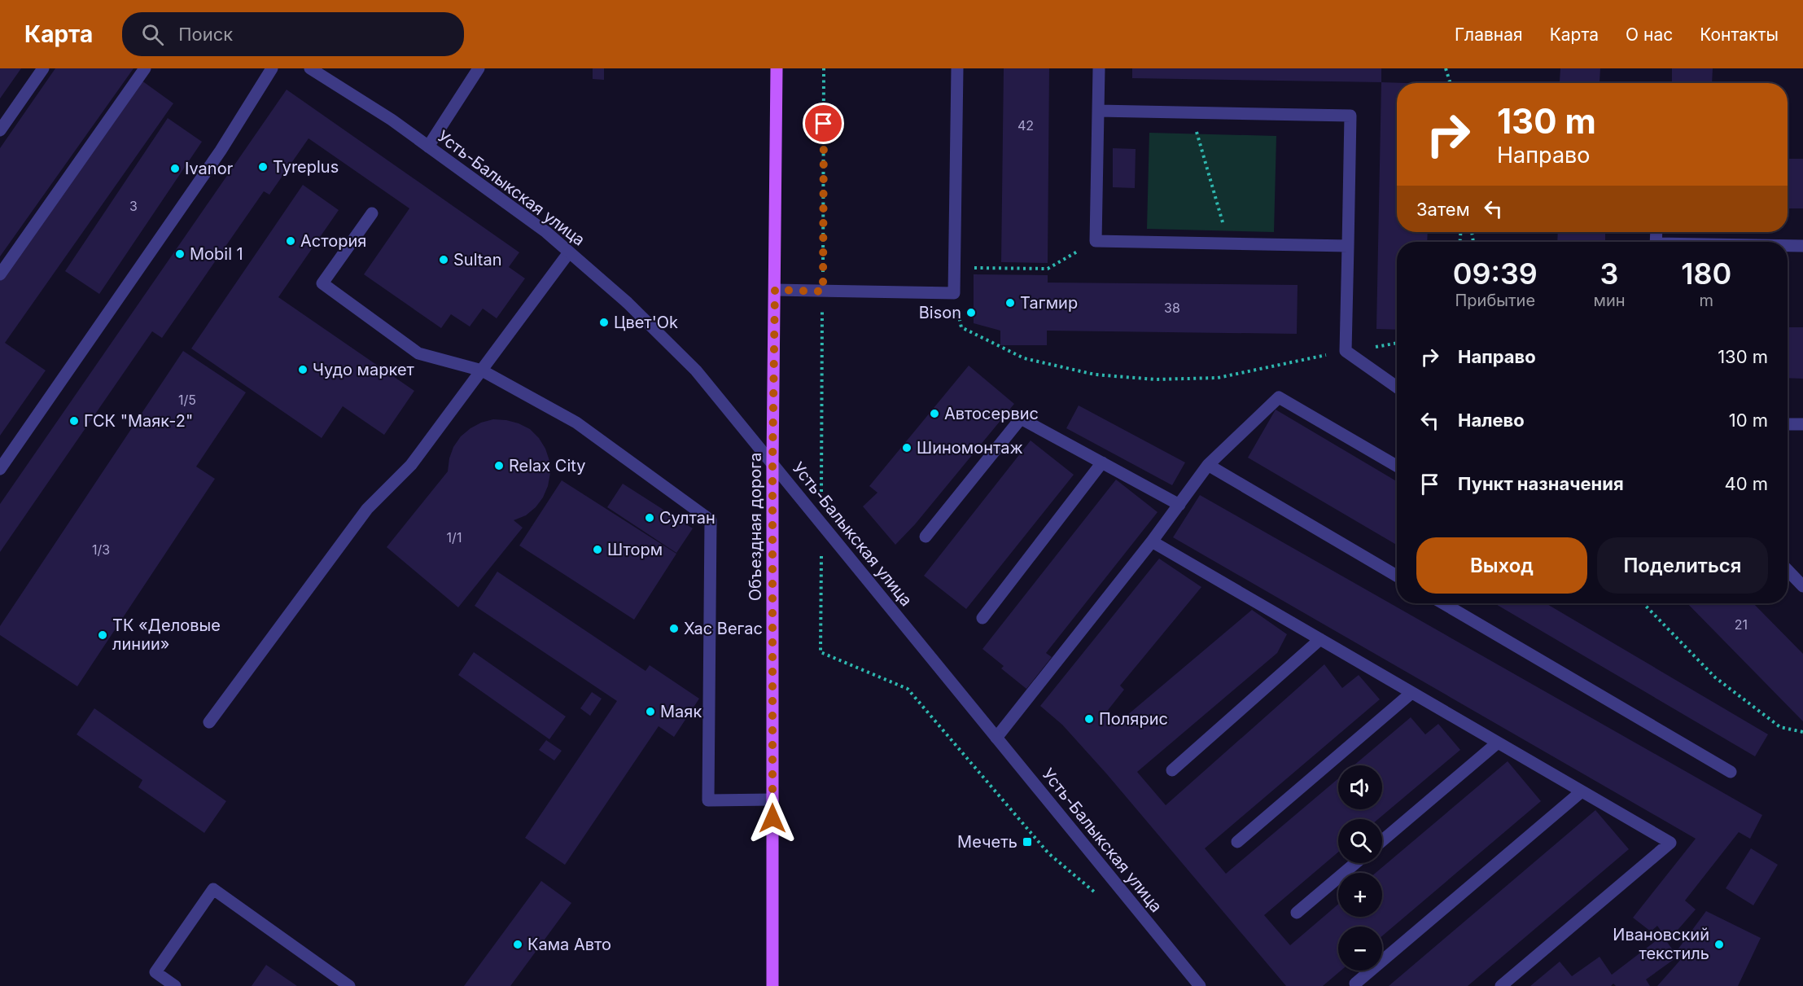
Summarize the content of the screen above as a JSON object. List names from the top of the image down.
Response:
{
  "streets": {
    "main road": ["Объездная дорога"],
    "street": ["Усть-Балыкская улица"]
  },
  "crossings": [
    ["Усть-Балыкская улица", "Объездная дорога"]
  ],
  "places": {
    "other": [
      "Tyreplus",
      "Ivanor",
      "Астория",
      "Mobil 1",
      "Sultan",
      "Тагмир",
      "Bison",
      "Цвет'Ok",
      "Чудо маркет",
      "Автосервис",
      "ГСК \"Маяк-2\"",
      "Шиномонтаж",
      "Relax City",
      "Султан",
      "Шторм",
      "Хас Вегас",
      "ТК «Деловые линии»",
      "Маяк",
      "Полярис",
      "Кама Авто",
      "Ивановский текстиль"
    ],
    "transit": ["Мечеть"]
  },
  "house_numbers": [
    "42",
    "3",
    "38",
    "1/5",
    "1/1",
    "1/3",
    "21"
  ],
  "page": {
    "header": "Карта",
    "search": "Поиск",
    "nav": [
      "Главная",
      "Карта",
      "О нас",
      "Контакты"
    ],
    "turn": ["130 m", "Направо"],
    "then": "Затем",
    "eta": [
      "09:39",
      "Прибытие",
      "3",
      "мин",
      "180",
      "m"
    ],
    "list": [
      {
        "name": "Направо",
        "value": "130 m"
      },
      {
        "name": "Налево",
        "value": "10 m"
      },
      {
        "name": "Пункт назначения",
        "value": "40 m"
      }
    ],
    "buttons": ["Выход", "Поделиться"],
    "map_buttons": ["+", "−"]
  }
}
